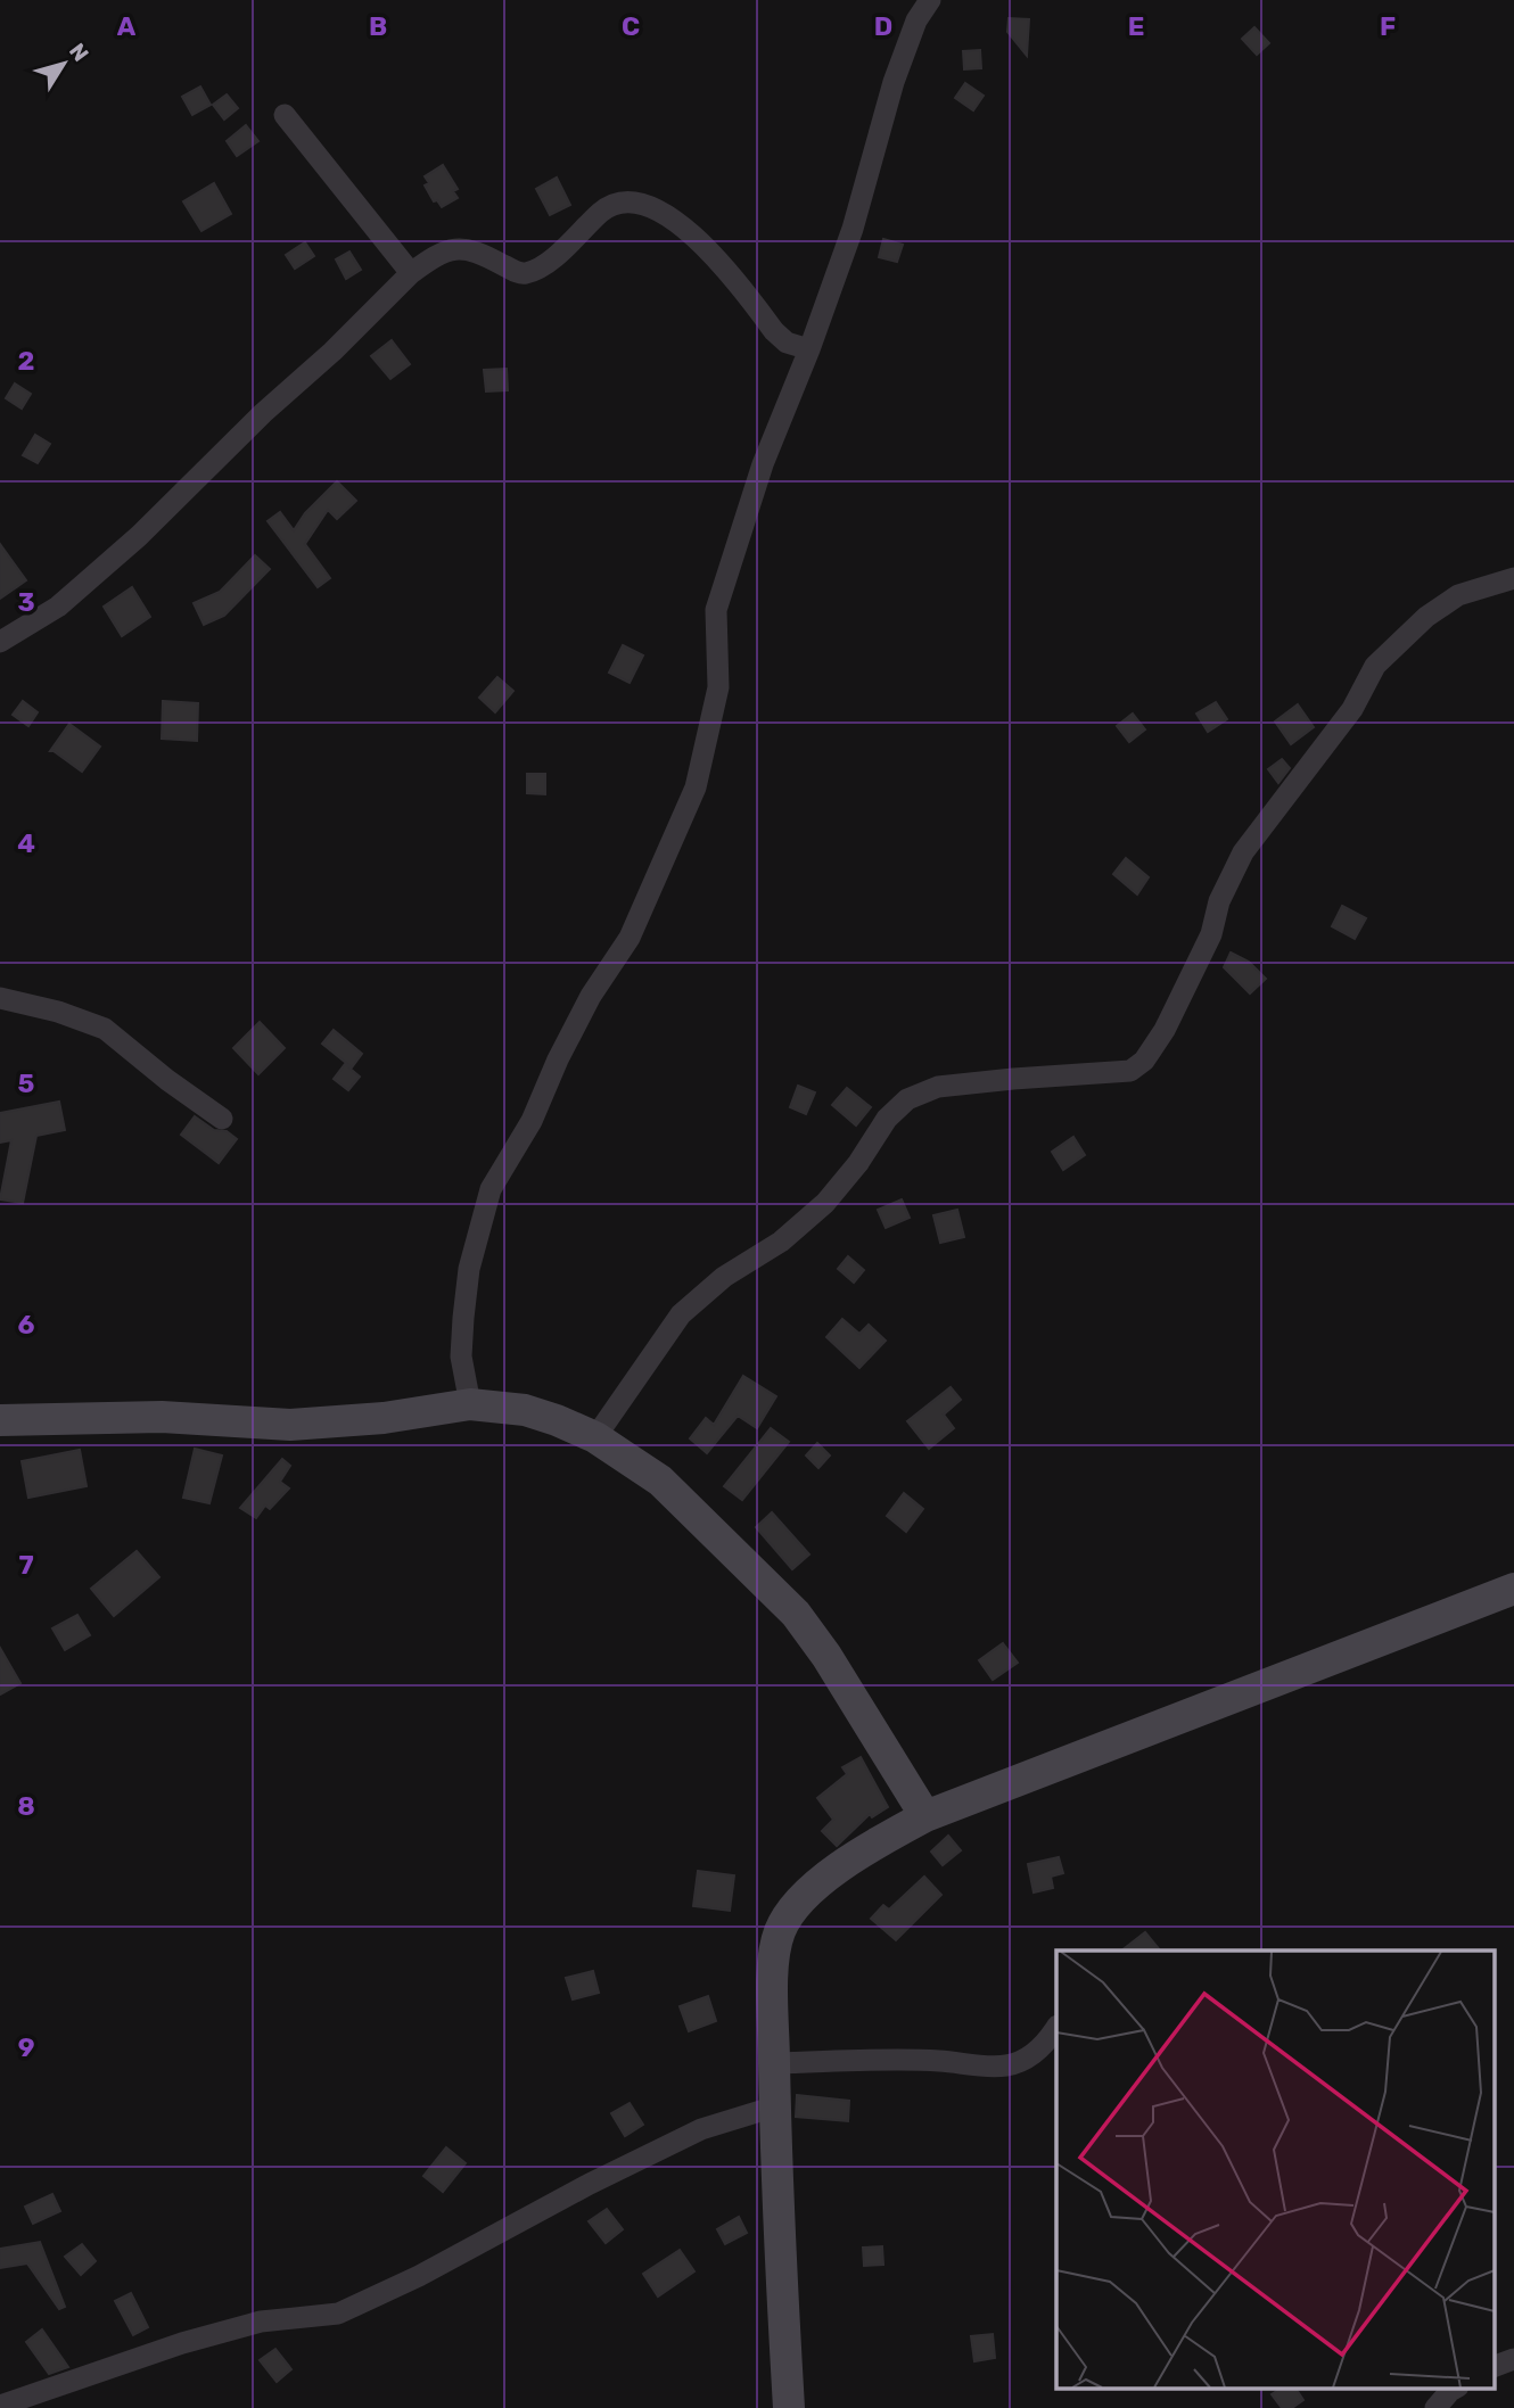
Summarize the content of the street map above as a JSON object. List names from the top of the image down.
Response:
{
  "north": "top right",
  "grid": {
    "columns": [
      "A",
      "B",
      "C",
      "D",
      "E",
      "F"
    ],
    "rows": [
      "2",
      "3",
      "4",
      "5",
      "6",
      "7",
      "8",
      "9"
    ]
  }
}
